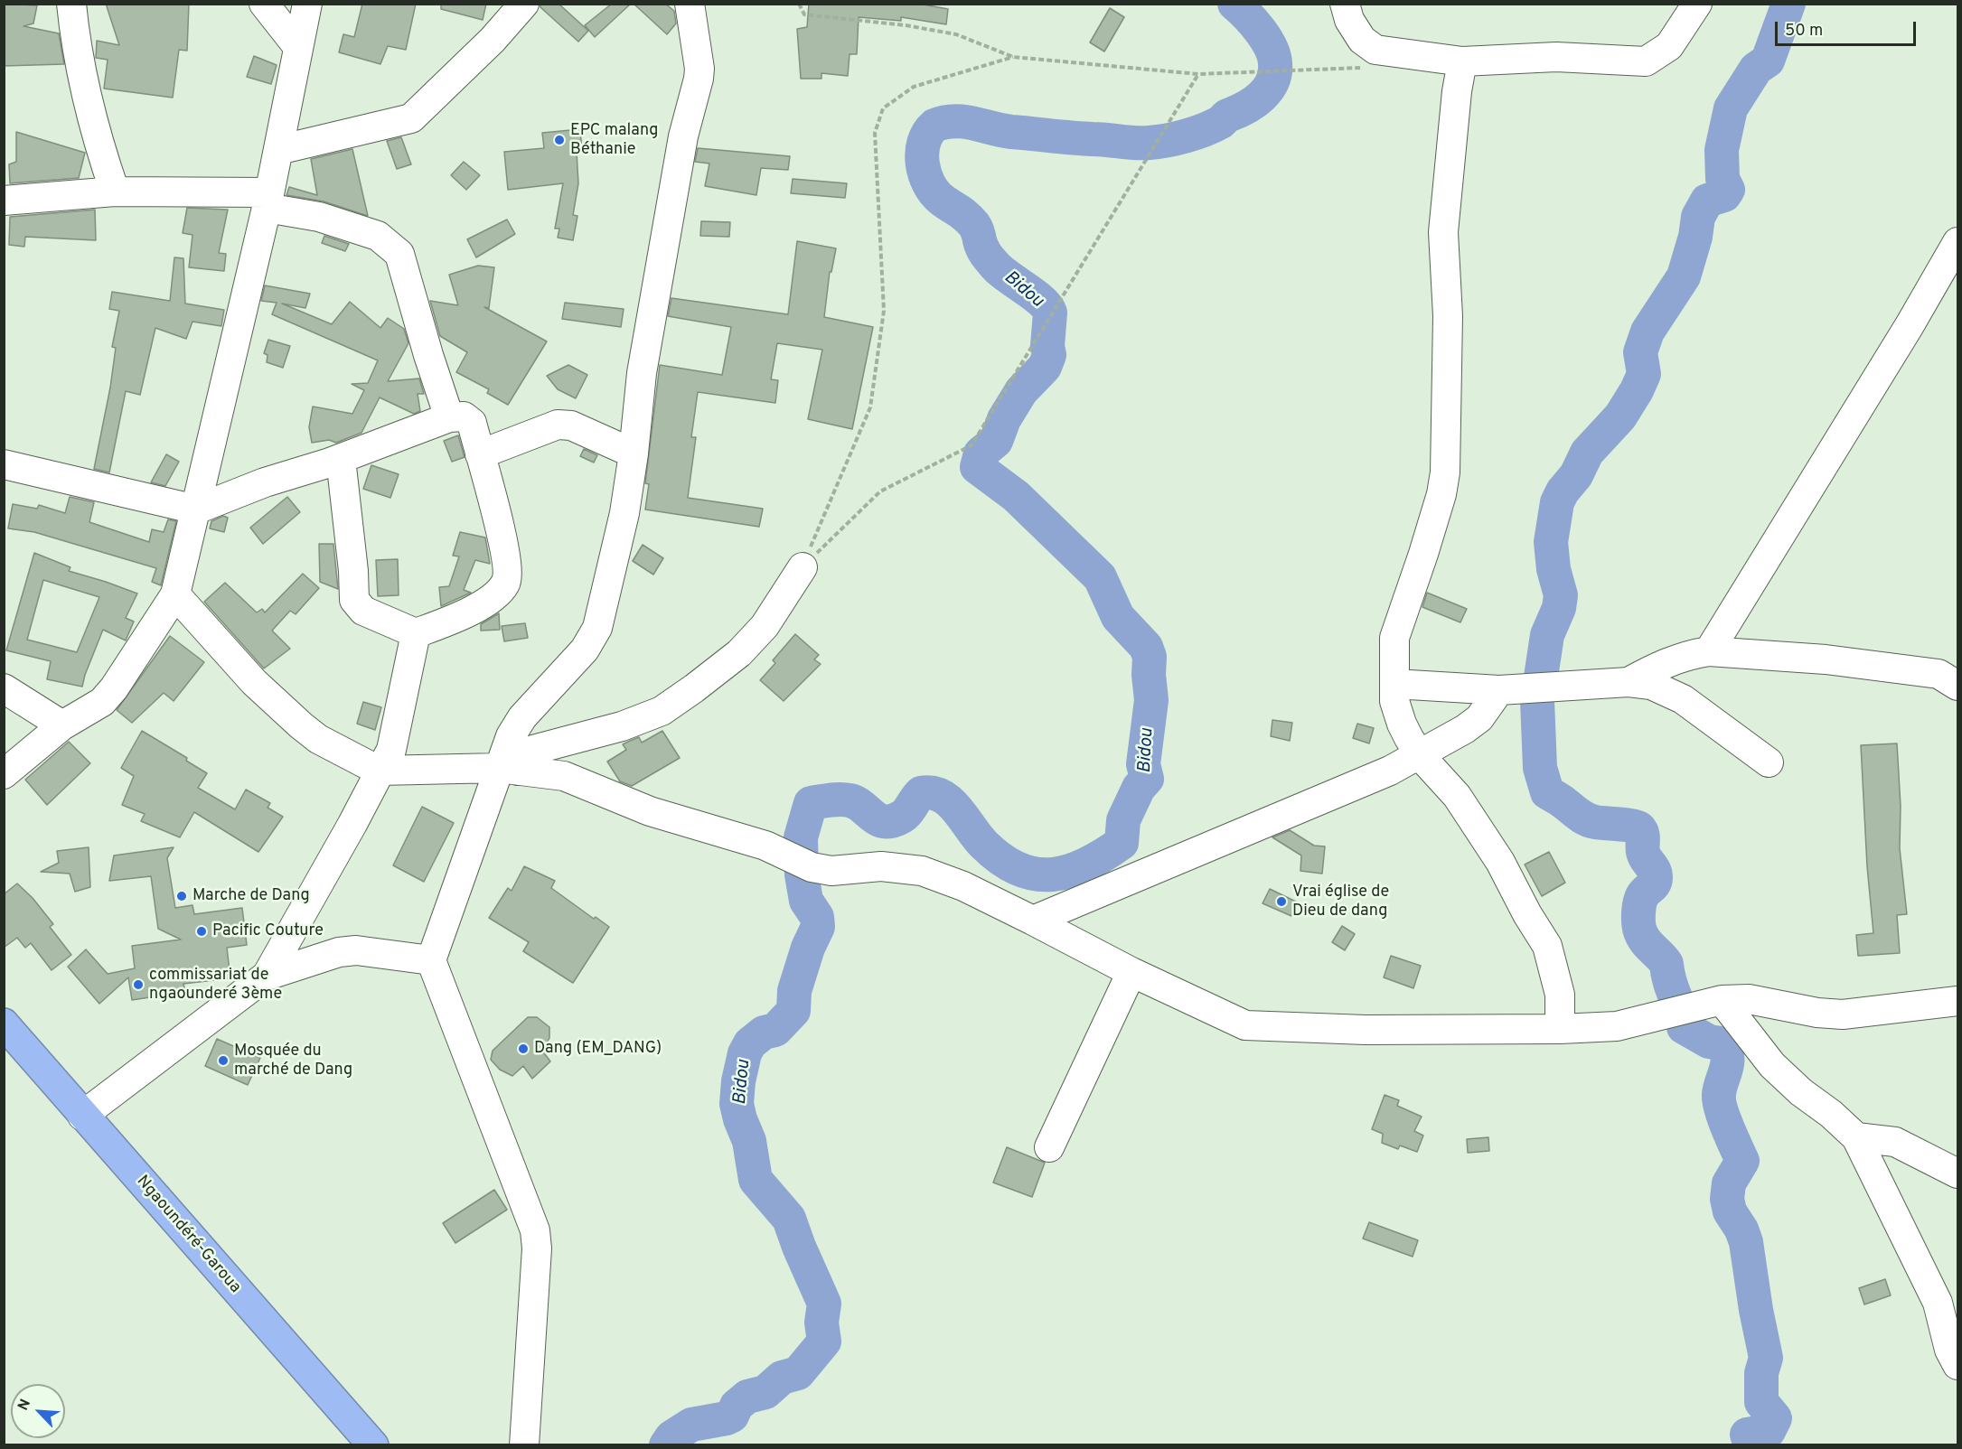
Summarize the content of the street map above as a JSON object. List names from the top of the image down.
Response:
{
  "streets": {
    "highway": ["Ngaoundéré-Garoua"]
  },
  "water": ["Bidou"],
  "places": [
    "EPC malang Béthanie",
    "Marche de Dang",
    "Vrai église de Dieu de dang",
    "Pacific Couture",
    "commissariat de ngaounderé 3ème",
    "Dang (EM_DANG)",
    "Mosquée du marché de Dang"
  ],
  "scale_bar": "50 m",
  "north": "top left"
}
